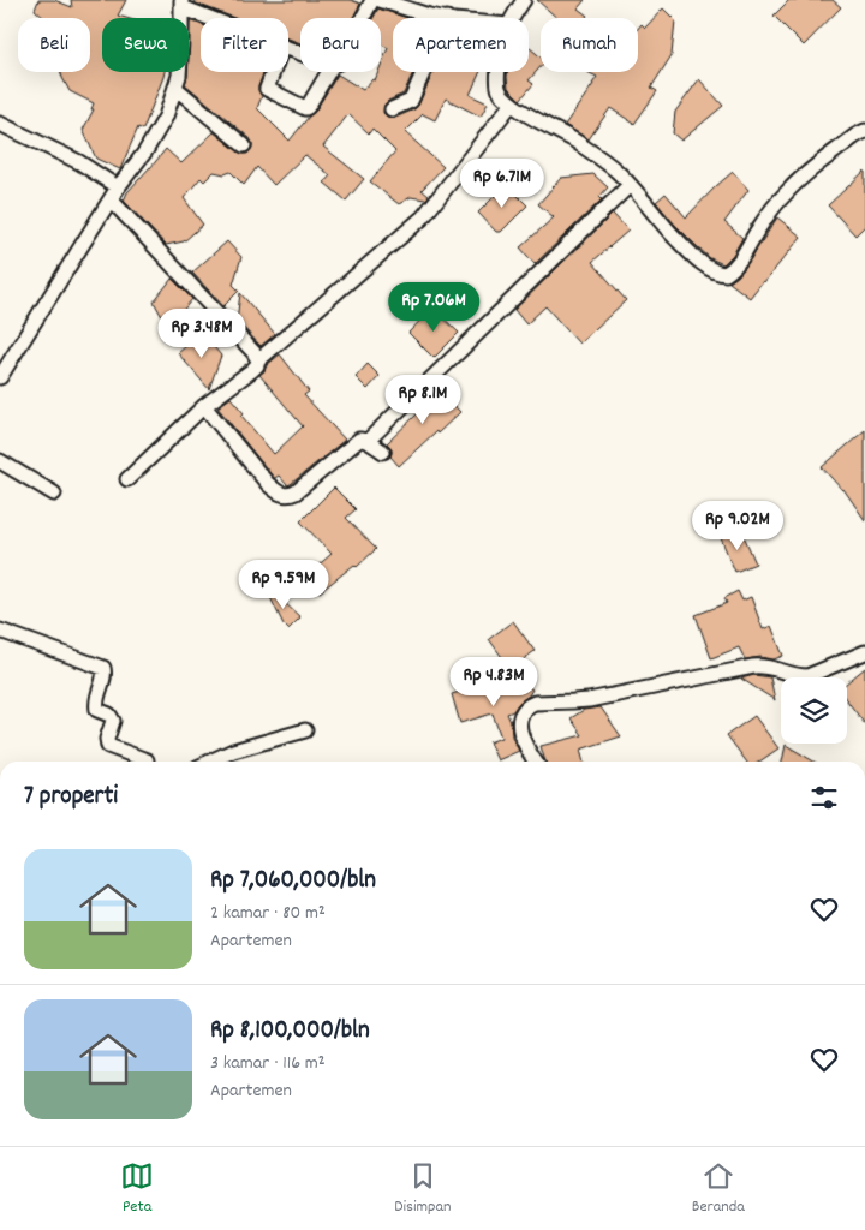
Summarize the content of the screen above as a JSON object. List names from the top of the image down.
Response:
{
  "page": {
    "chip": [
      "Beli",
      "Sewa",
      "Filter",
      "Baru",
      "Apartemen",
      "Rumah"
    ],
    "price": [
      "Rp 6.71M",
      "Rp 7.06M",
      "Rp 3.48M",
      "Rp 8.1M",
      "Rp 9.02M",
      "Rp 9.59M",
      "Rp 4.83M"
    ],
    "heading": "7 properti",
    "list": [
      {
        "name": "Rp 7,060,000/bln",
        "note": "2 kamar · 80 m² · Apartemen"
      },
      {
        "name": "Rp 8,100,000/bln",
        "note": "3 kamar · 116 m² · Apartemen"
      }
    ],
    "tabs": ["Peta", "Disimpan", "Beranda"]
  }
}
